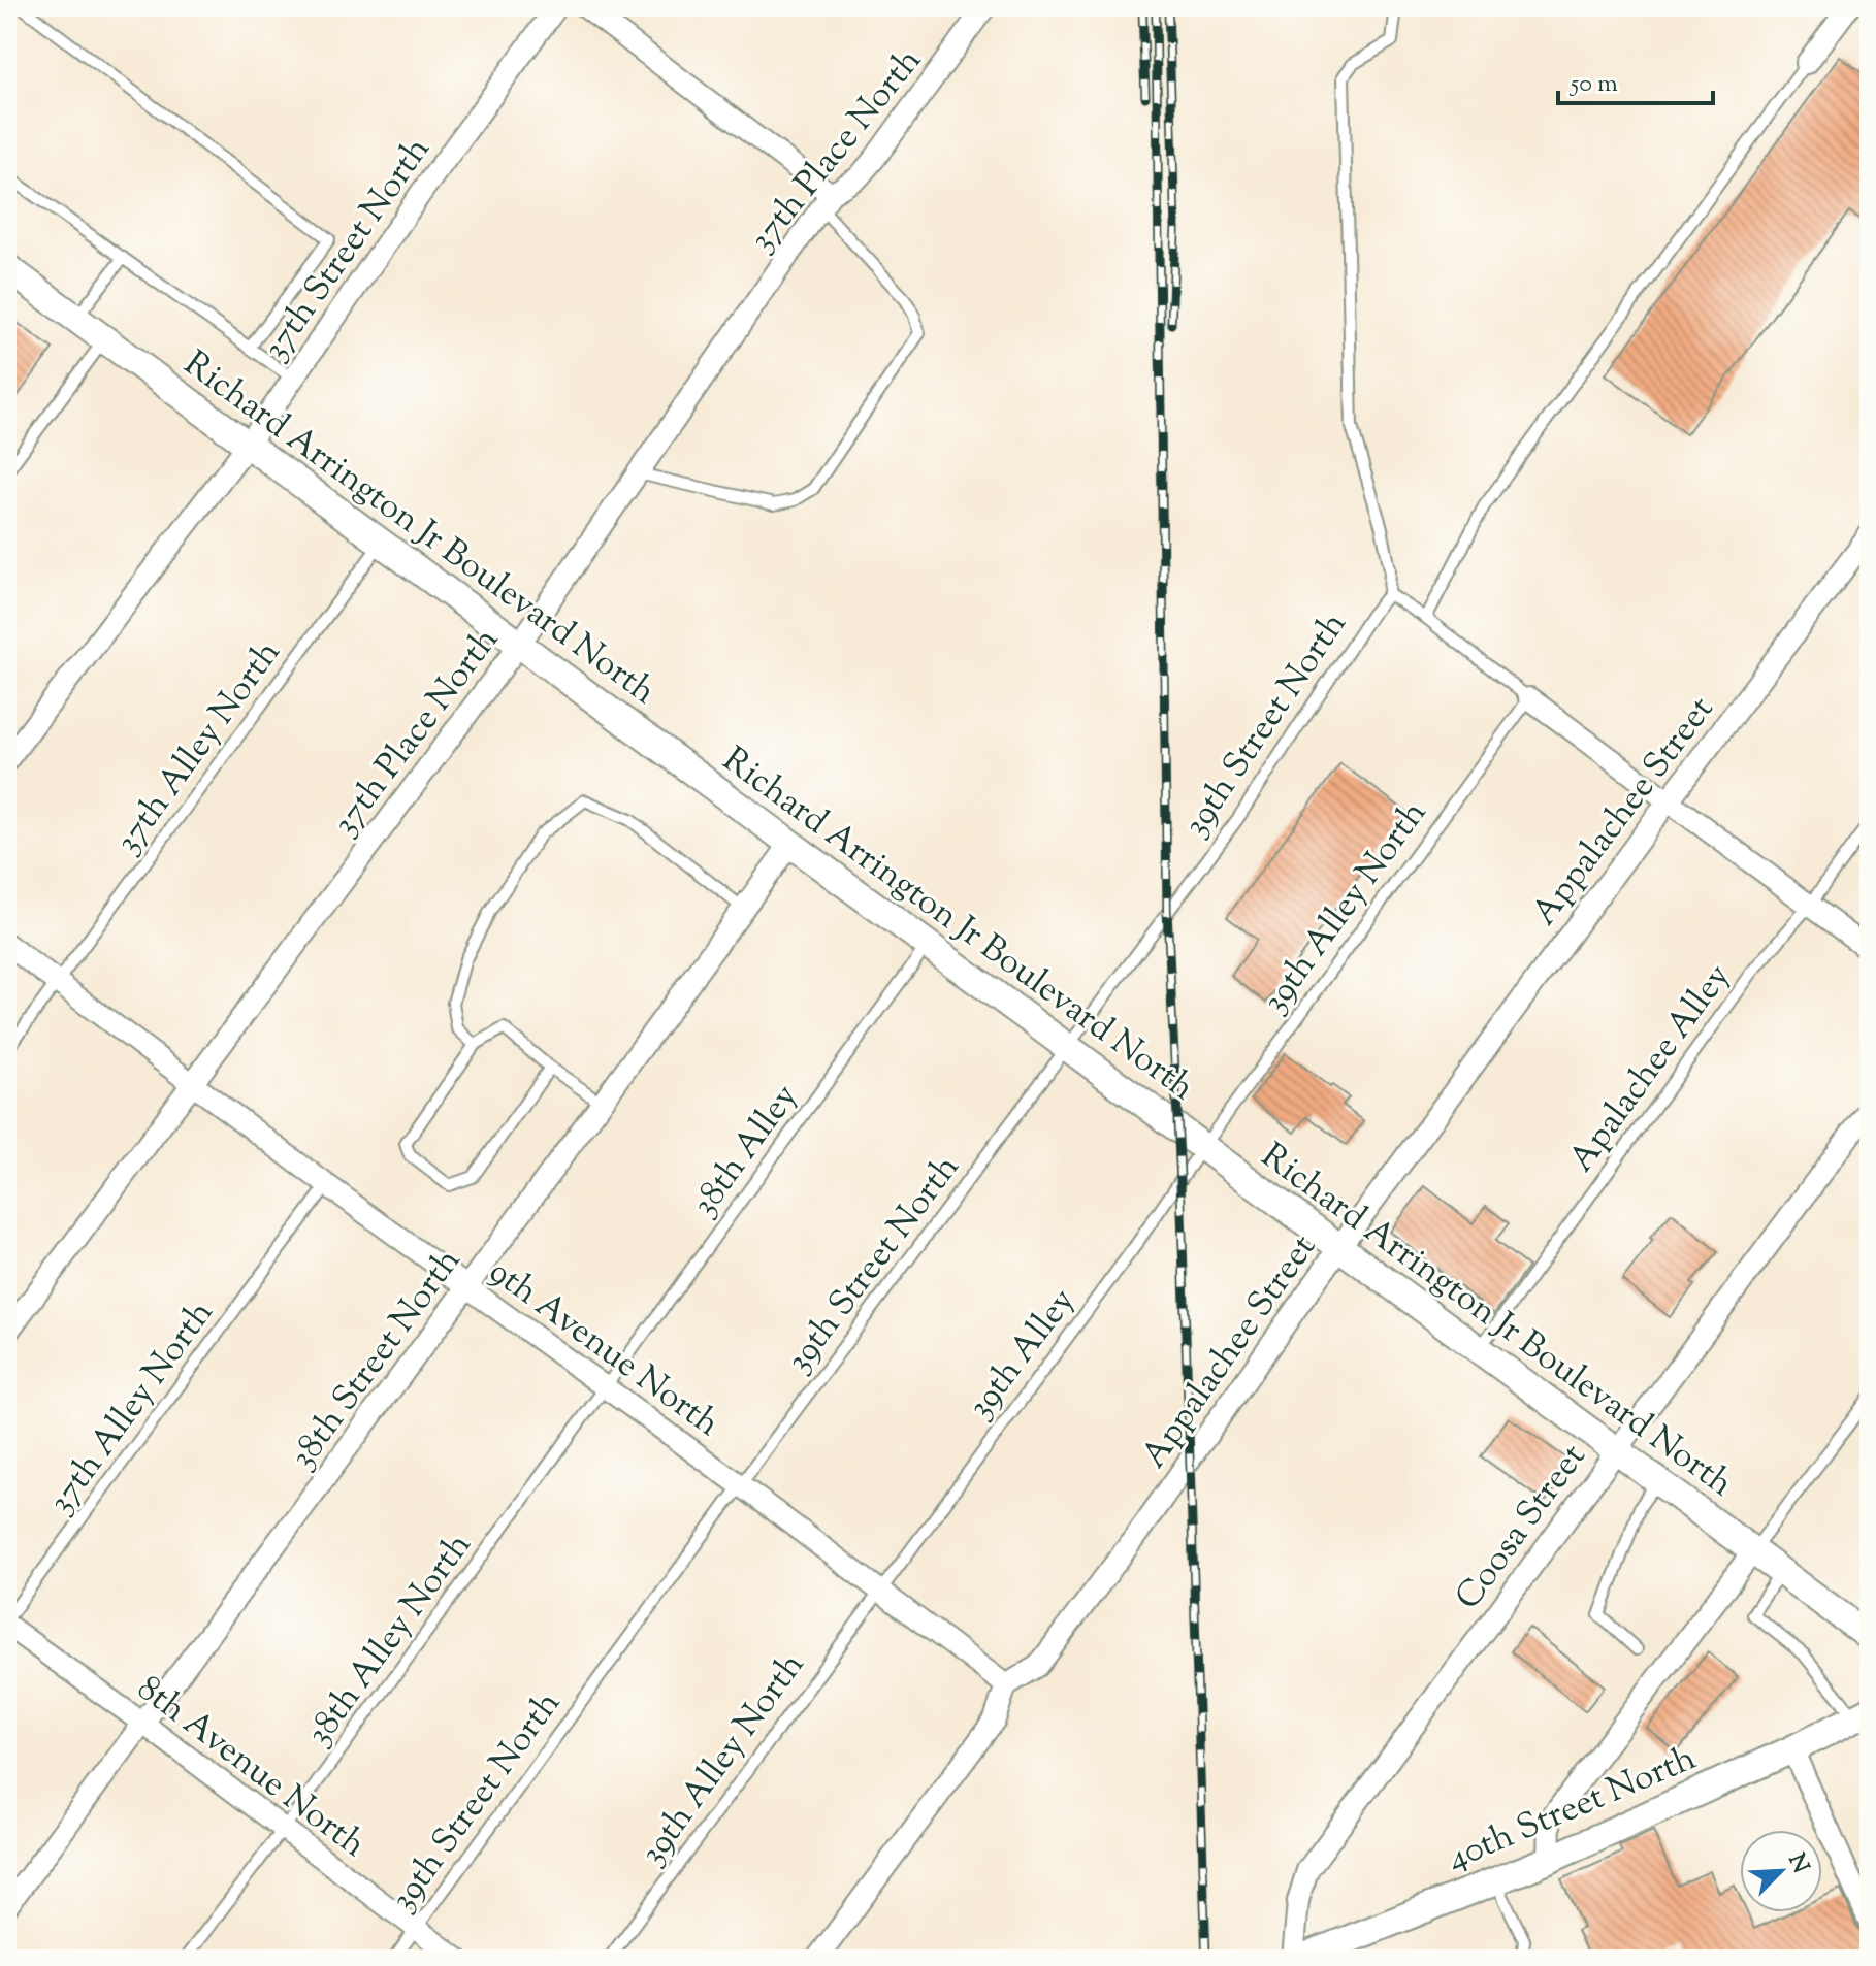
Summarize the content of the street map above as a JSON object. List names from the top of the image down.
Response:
{
  "streets": {
    "street": [
      "37th Place North",
      "37th Street North",
      "Richard Arrington Jr Boulevard North",
      "Appalachee Street",
      "9th Avenue North",
      "38th Street North",
      "Coosa Street",
      "8th Avenue North",
      "40th Street North"
    ],
    "lane": [
      "39th Street North",
      "37th Alley North",
      "39th Alley North",
      "Apalachee Alley",
      "38th Alley",
      "39th Alley",
      "38th Alley North"
    ]
  },
  "crossings": [
    ["37th Place North", "Richard Arrington Jr Boulevard North"],
    ["37th Place North", "9th Avenue North"],
    ["37th Street North", "Richard Arrington Jr Boulevard North"],
    ["Richard Arrington Jr Boulevard North", "39th Street North"],
    ["Richard Arrington Jr Boulevard North", "37th Alley North"],
    ["Richard Arrington Jr Boulevard North", "Appalachee Street"],
    ["Richard Arrington Jr Boulevard North", "39th Alley North"],
    ["Richard Arrington Jr Boulevard North", "Apalachee Alley"],
    ["Richard Arrington Jr Boulevard North", "38th Alley"],
    ["Richard Arrington Jr Boulevard North", "39th Alley"],
    ["Richard Arrington Jr Boulevard North", "38th Street North"],
    ["Richard Arrington Jr Boulevard North", "Coosa Street"],
    ["39th Street North", "9th Avenue North"],
    ["39th Street North", "8th Avenue North"],
    ["37th Alley North", "9th Avenue North"],
    ["37th Alley North", "8th Avenue North"],
    ["Appalachee Street", "9th Avenue North"],
    ["39th Alley North", "9th Avenue North"],
    ["39th Alley North", "39th Alley"],
    ["38th Alley", "9th Avenue North"],
    ["38th Alley", "38th Alley North"],
    ["9th Avenue North", "39th Alley"],
    ["9th Avenue North", "38th Street North"],
    ["9th Avenue North", "38th Alley North"],
    ["38th Street North", "8th Avenue North"],
    ["Coosa Street", "40th Street North"],
    ["38th Alley North", "8th Avenue North"]
  ],
  "scale_bar": "50 m",
  "north": "top right"
}
